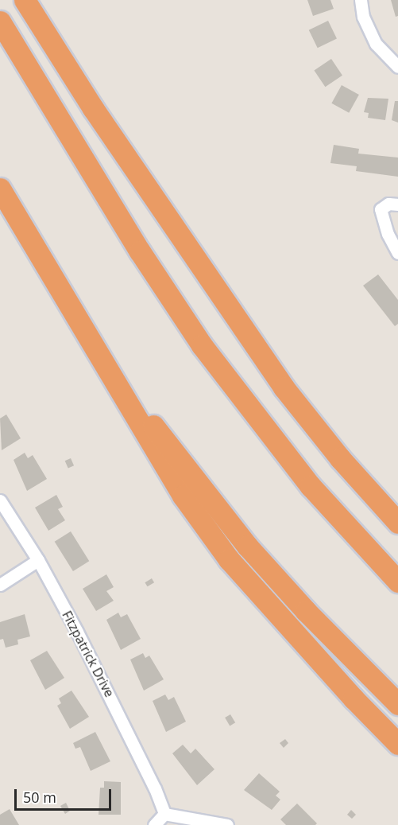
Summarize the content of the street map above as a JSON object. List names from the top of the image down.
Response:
{
  "streets": {
    "street": ["Fitzpatrick Drive"]
  },
  "scale_bar": "50 m"
}
